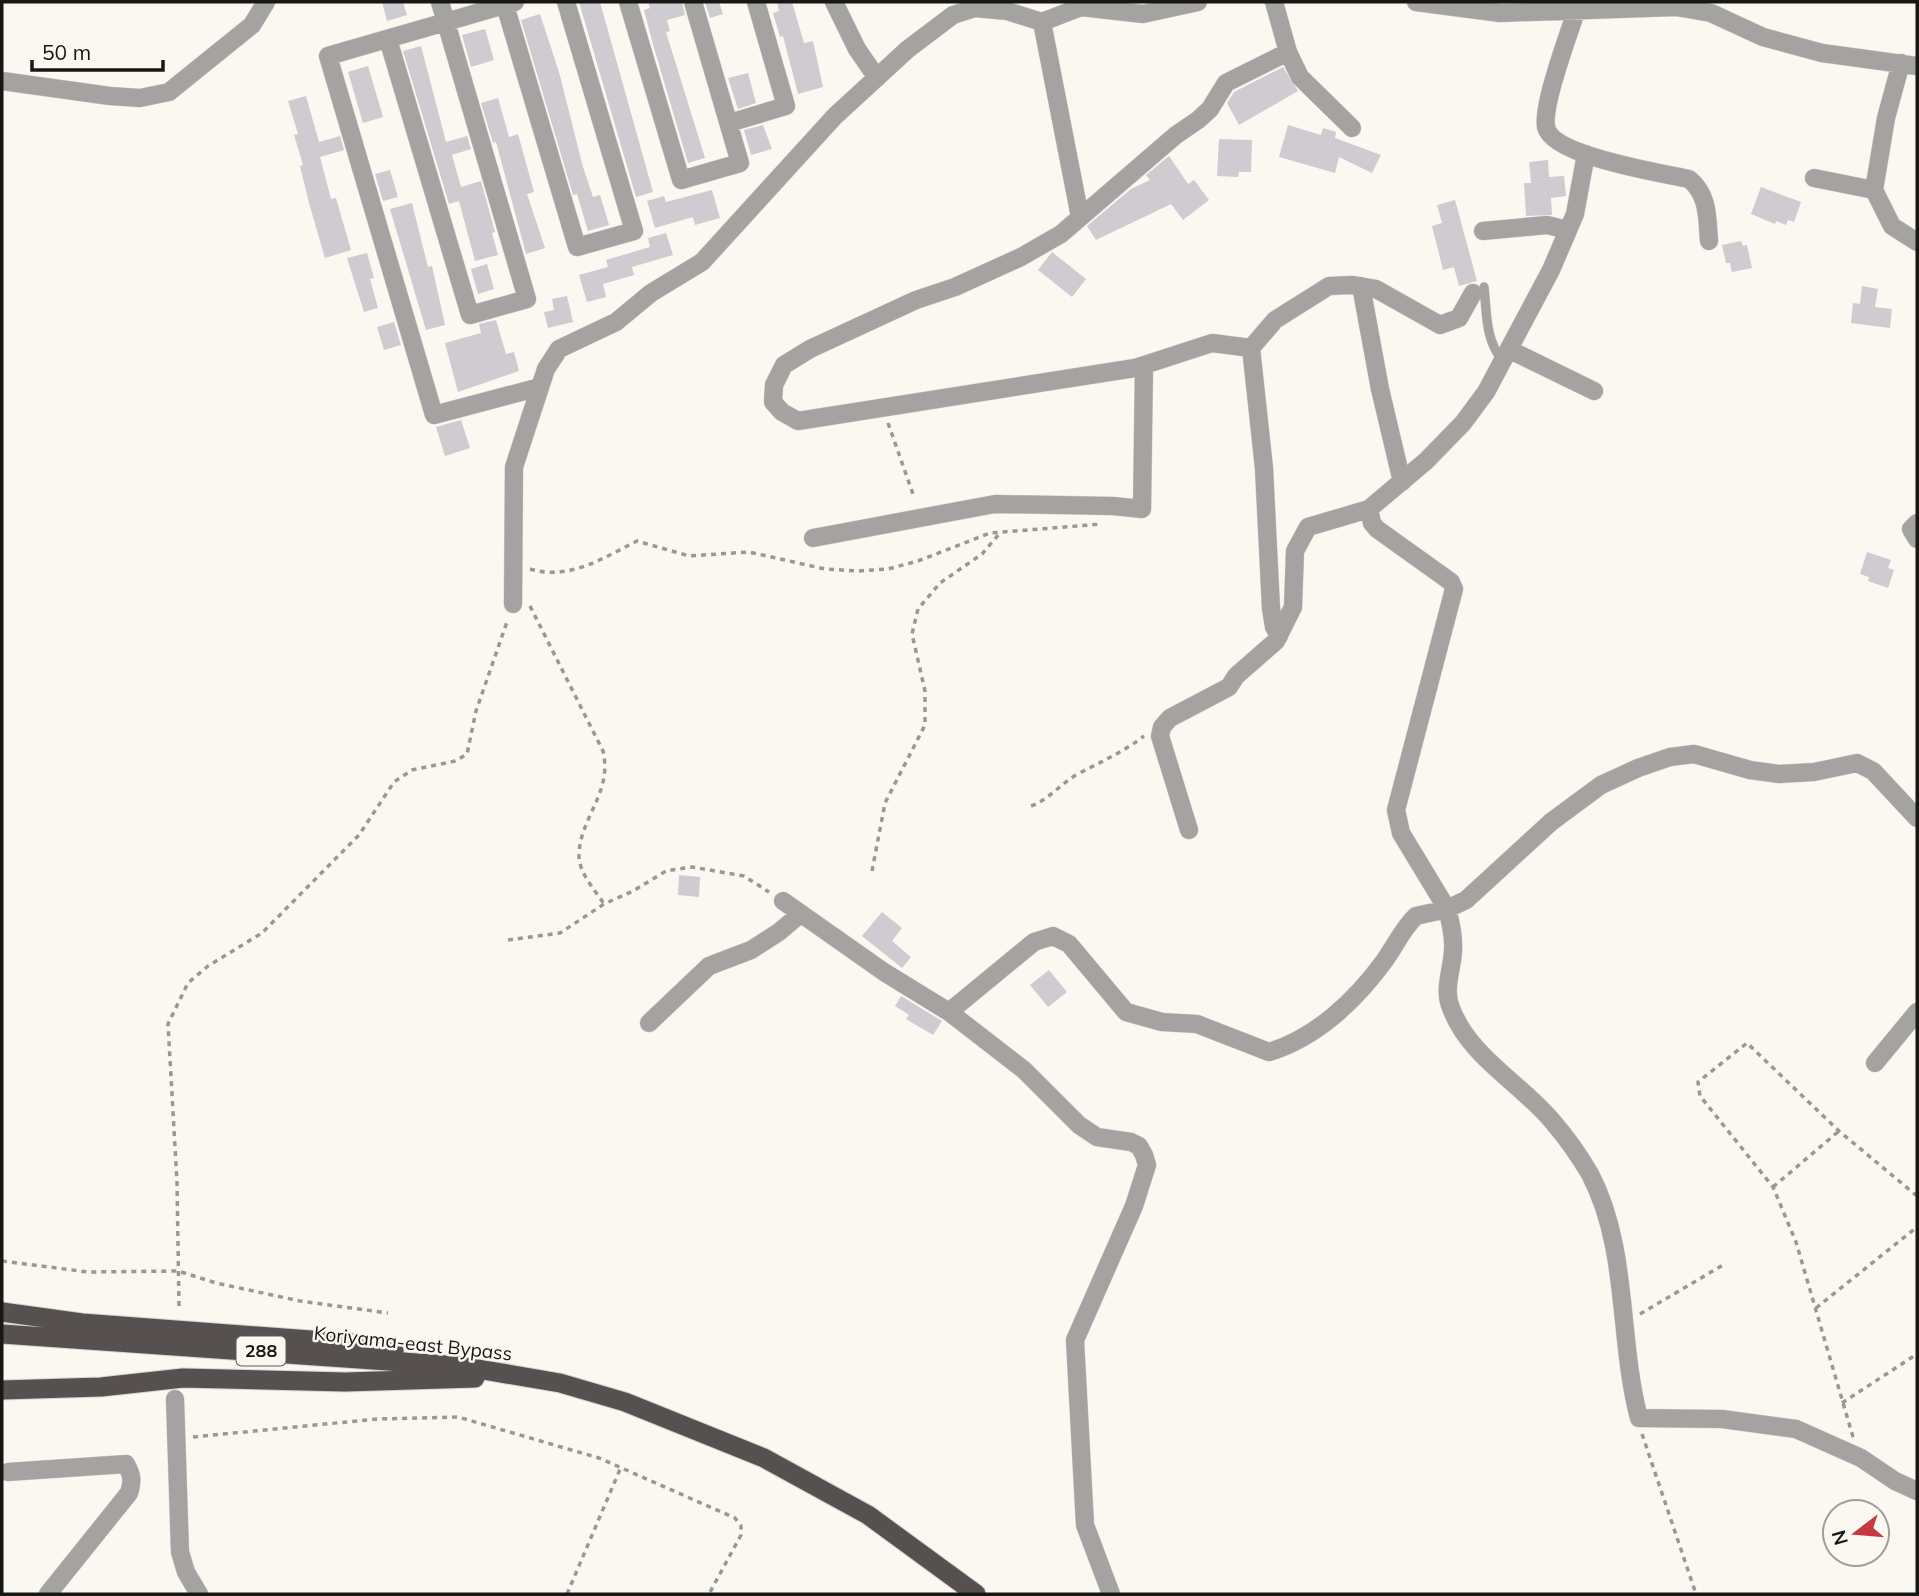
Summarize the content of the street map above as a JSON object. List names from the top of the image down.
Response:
{
  "streets": {
    "highway": ["Koriyama-east Bypass", "288"]
  },
  "scale_bar": "50 m",
  "north": "left"
}
